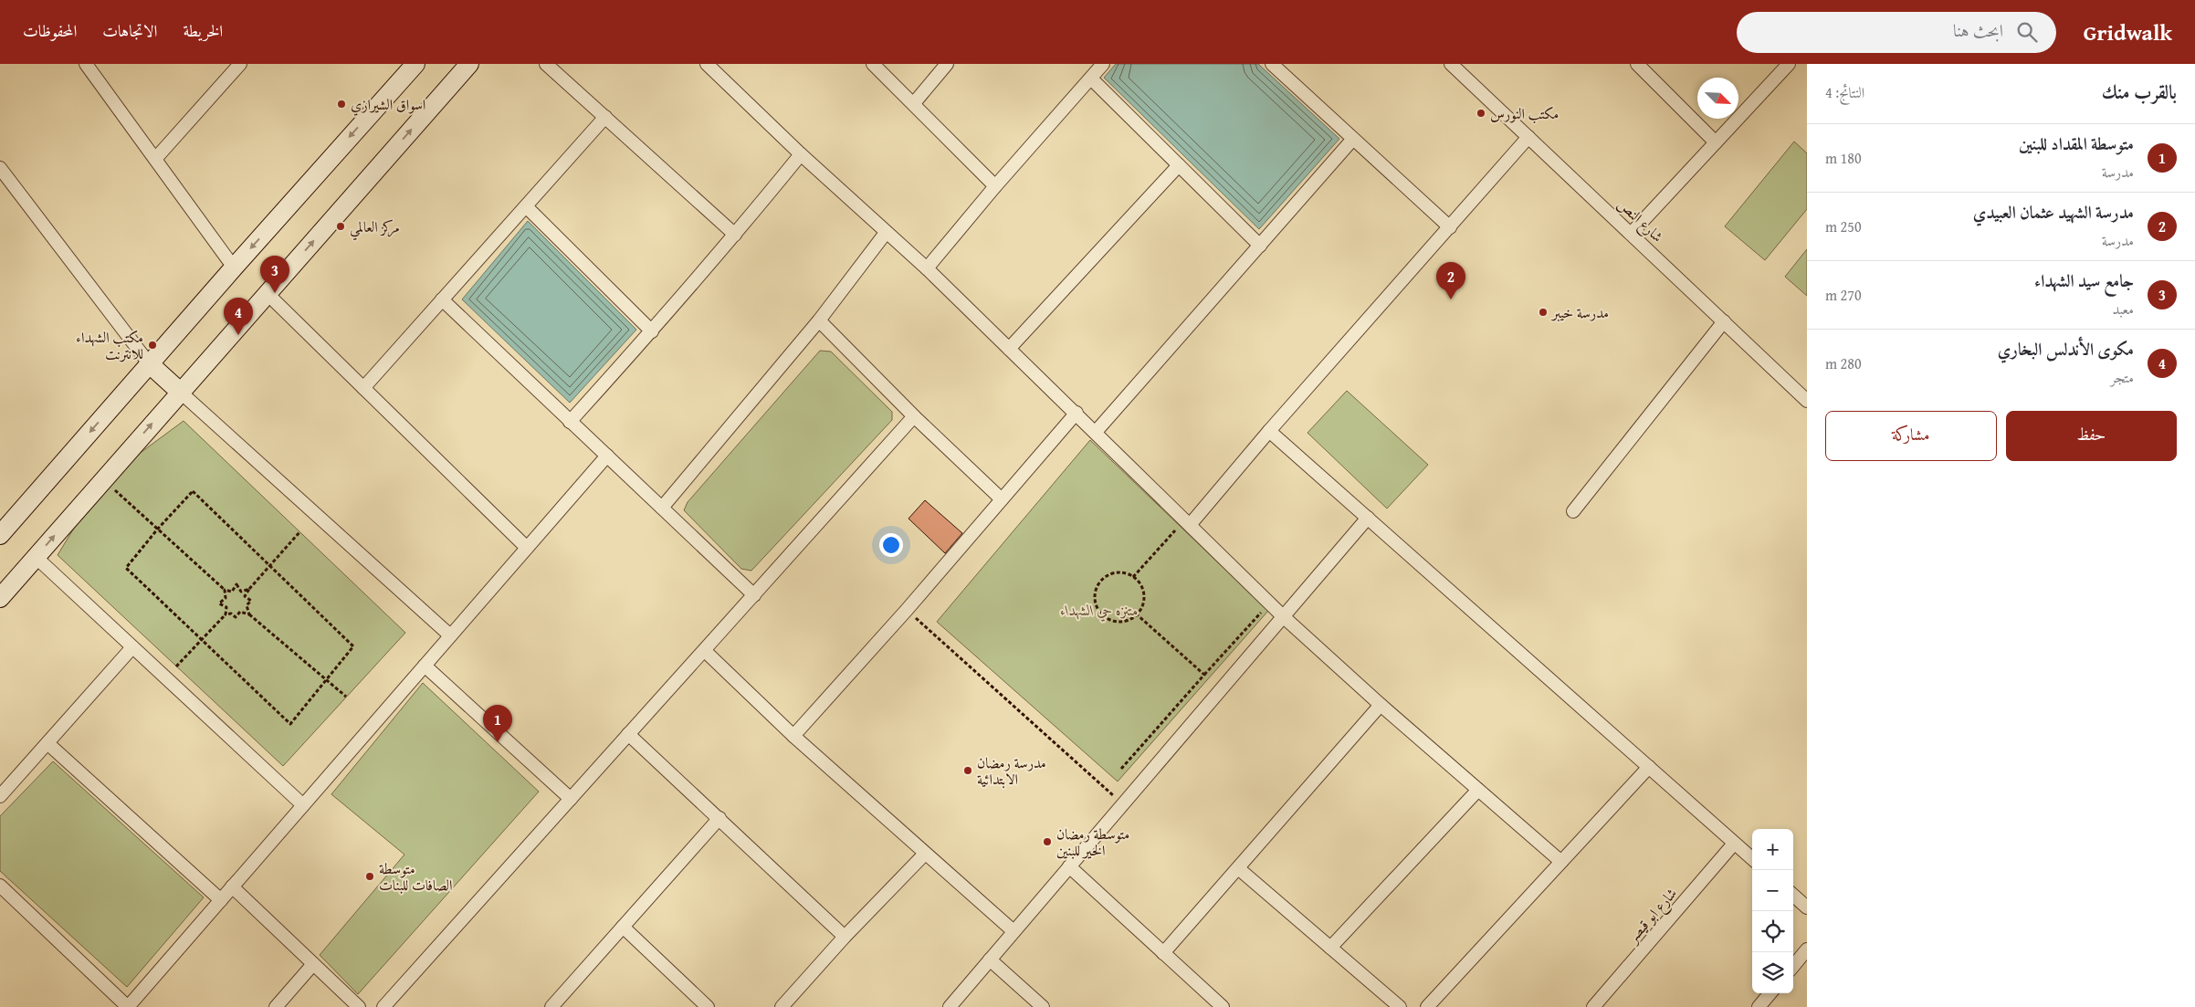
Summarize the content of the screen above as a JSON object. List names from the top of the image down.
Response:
{
  "streets": {
    "street": ["شارع النص", "شارع ابو قيصر"]
  },
  "parks": ["متنزه حي الشهداء"],
  "places": [
    "اسواق الشيرازي",
    "مكتب النورس",
    "مركز العالمي",
    "مدرسة خيبر",
    "مكتب الشهداء للانترنت",
    "مدرسة رمضان الابتدائية",
    "متوسطة رمضان الخير للبنين",
    "متوسطة الصافات للبنات"
  ],
  "north": "bottom right",
  "page": {
    "header": "Gridwalk",
    "search": "ابحث هنا",
    "nav": ["الخريطة", "الاتجاهات", "المحفوظات"],
    "heading": ["بالقرب منك", "النتائج: 4"],
    "list": [
      {
        "mark": "1",
        "name": "متوسطة المقداد للبنين",
        "note": "مدرسة",
        "value": "180 m"
      },
      {
        "mark": "2",
        "name": "مدرسة الشهيد عثمان العبيدي",
        "note": "مدرسة",
        "value": "250 m"
      },
      {
        "mark": "3",
        "name": "جامع سيد الشهداء",
        "note": "معبد",
        "value": "270 m"
      },
      {
        "mark": "4",
        "name": "مكوى الأندلس البخاري",
        "note": "متجر",
        "value": "280 m"
      }
    ],
    "pins": [
      "3",
      "2",
      "4",
      "1"
    ],
    "buttons": ["حفظ", "مشاركة"],
    "map_buttons": ["+", "−"]
  }
}
